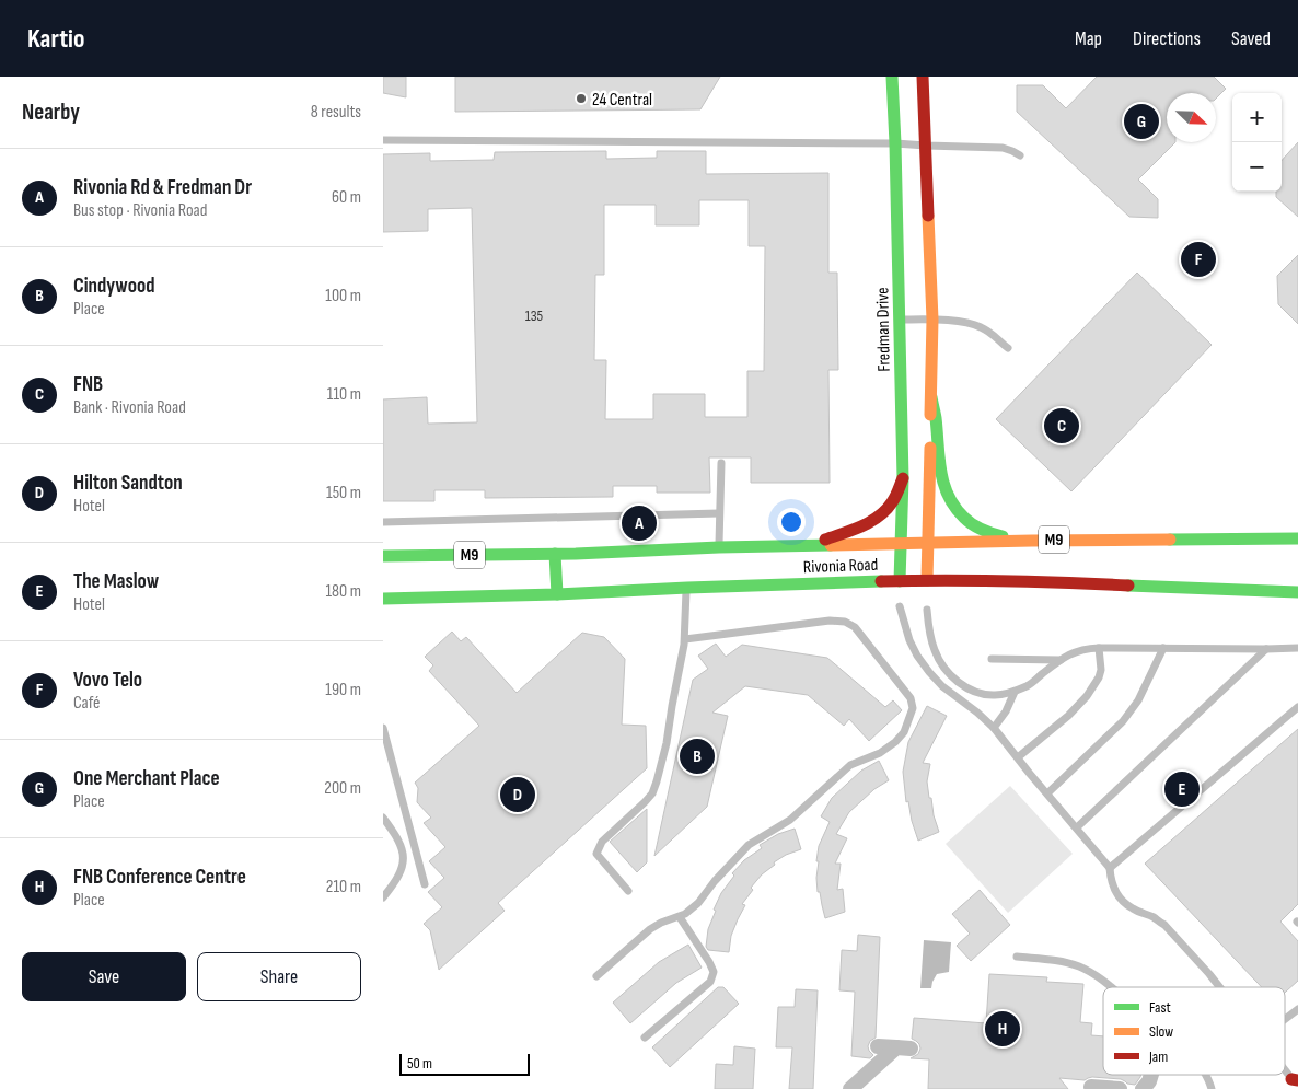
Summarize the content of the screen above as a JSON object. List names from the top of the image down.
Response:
{
  "streets": {
    "main road": ["Fredman Drive", "M9", "Rivonia Road"]
  },
  "crossings": [
    ["Fredman Drive", "Rivonia Road"]
  ],
  "places": ["24 Central"],
  "house_numbers": ["135"],
  "legend": ["Fast", "Slow", "Jam"],
  "scale_bar": "50 m",
  "north": "bottom right",
  "page": {
    "header": "Kartio",
    "nav": ["Map", "Directions", "Saved"],
    "heading": ["Nearby", "8 results"],
    "map_buttons": ["+", "−"],
    "pins": [
      "G",
      "F",
      "C",
      "A",
      "B",
      "E",
      "D",
      "H"
    ],
    "list": [
      {
        "mark": "A",
        "name": "Rivonia Rd & Fredman Dr",
        "note": "Bus stop · Rivonia Road",
        "value": "60 m"
      },
      {
        "mark": "B",
        "name": "Cindywood",
        "note": "Place",
        "value": "100 m"
      },
      {
        "mark": "C",
        "name": "FNB",
        "note": "Bank · Rivonia Road",
        "value": "110 m"
      },
      {
        "mark": "D",
        "name": "Hilton Sandton",
        "note": "Hotel",
        "value": "150 m"
      },
      {
        "mark": "E",
        "name": "The Maslow",
        "note": "Hotel",
        "value": "180 m"
      },
      {
        "mark": "F",
        "name": "Vovo Telo",
        "note": "Café",
        "value": "190 m"
      },
      {
        "mark": "G",
        "name": "One Merchant Place",
        "note": "Place",
        "value": "200 m"
      },
      {
        "mark": "H",
        "name": "FNB Conference Centre",
        "note": "Place",
        "value": "210 m"
      }
    ],
    "buttons": ["Save", "Share"],
    "scale": "50 m"
  }
}
